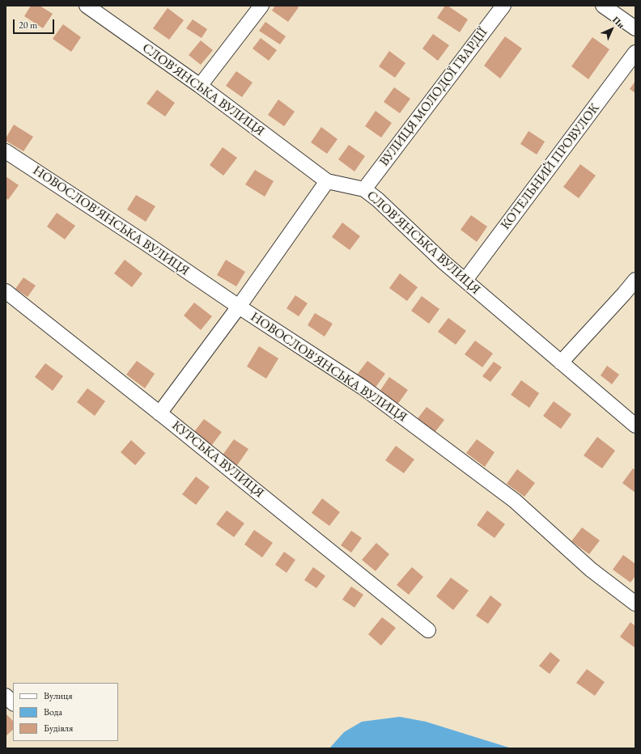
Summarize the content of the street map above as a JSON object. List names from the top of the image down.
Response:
{
  "streets": {
    "street": [
      "СЛОВ'ЯНСЬКА ВУЛИЦЯ",
      "ВУЛИЦЯ МОЛОДОЇ ГВАРДІЇ",
      "КОТЕЛЬНИЙ ПРОВУЛОК",
      "НОВОСЛОВ'ЯНСЬКА ВУЛИЦЯ",
      "КУРСЬКА ВУЛИЦЯ"
    ]
  },
  "crossings": [
    ["СЛОВ'ЯНСЬКА ВУЛИЦЯ", "ВУЛИЦЯ МОЛОДОЇ ГВАРДІЇ"],
    ["СЛОВ'ЯНСЬКА ВУЛИЦЯ", "КОТЕЛЬНИЙ ПРОВУЛОК"]
  ],
  "legend": ["Вулиця", "Вода", "Будівля"],
  "scale_bar": "20 m",
  "north": "top right"
}
